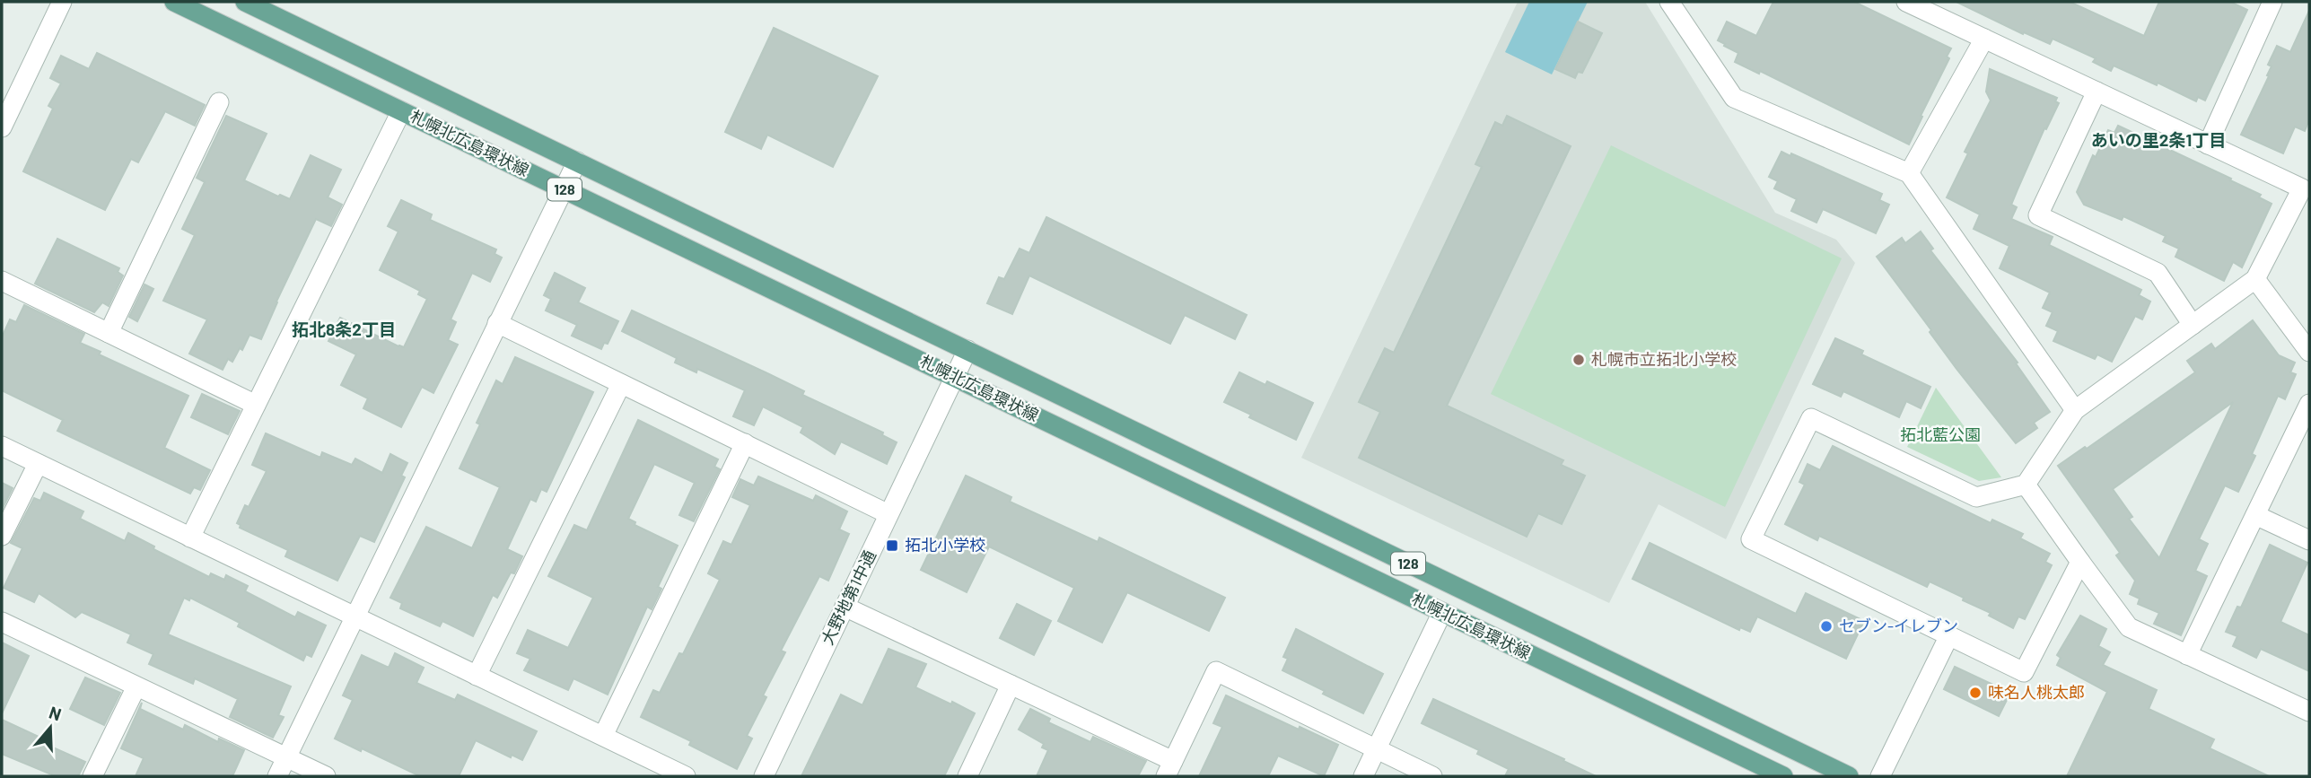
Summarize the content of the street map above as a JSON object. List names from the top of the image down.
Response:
{
  "streets": {
    "main road": ["札幌北広島環状線", "128"],
    "street": ["大野地第1中通"]
  },
  "crossings": [
    ["札幌北広島環状線", "大野地第1中通"]
  ],
  "districts": ["あいの里2条1丁目", "拓北8条2丁目"],
  "parks": ["拓北藍公園"],
  "places": {
    "other": ["札幌市立拓北小学校", "セブン-イレブン", "味名人桃太郎"],
    "transit": ["拓北小学校"]
  },
  "north": "top"
}
